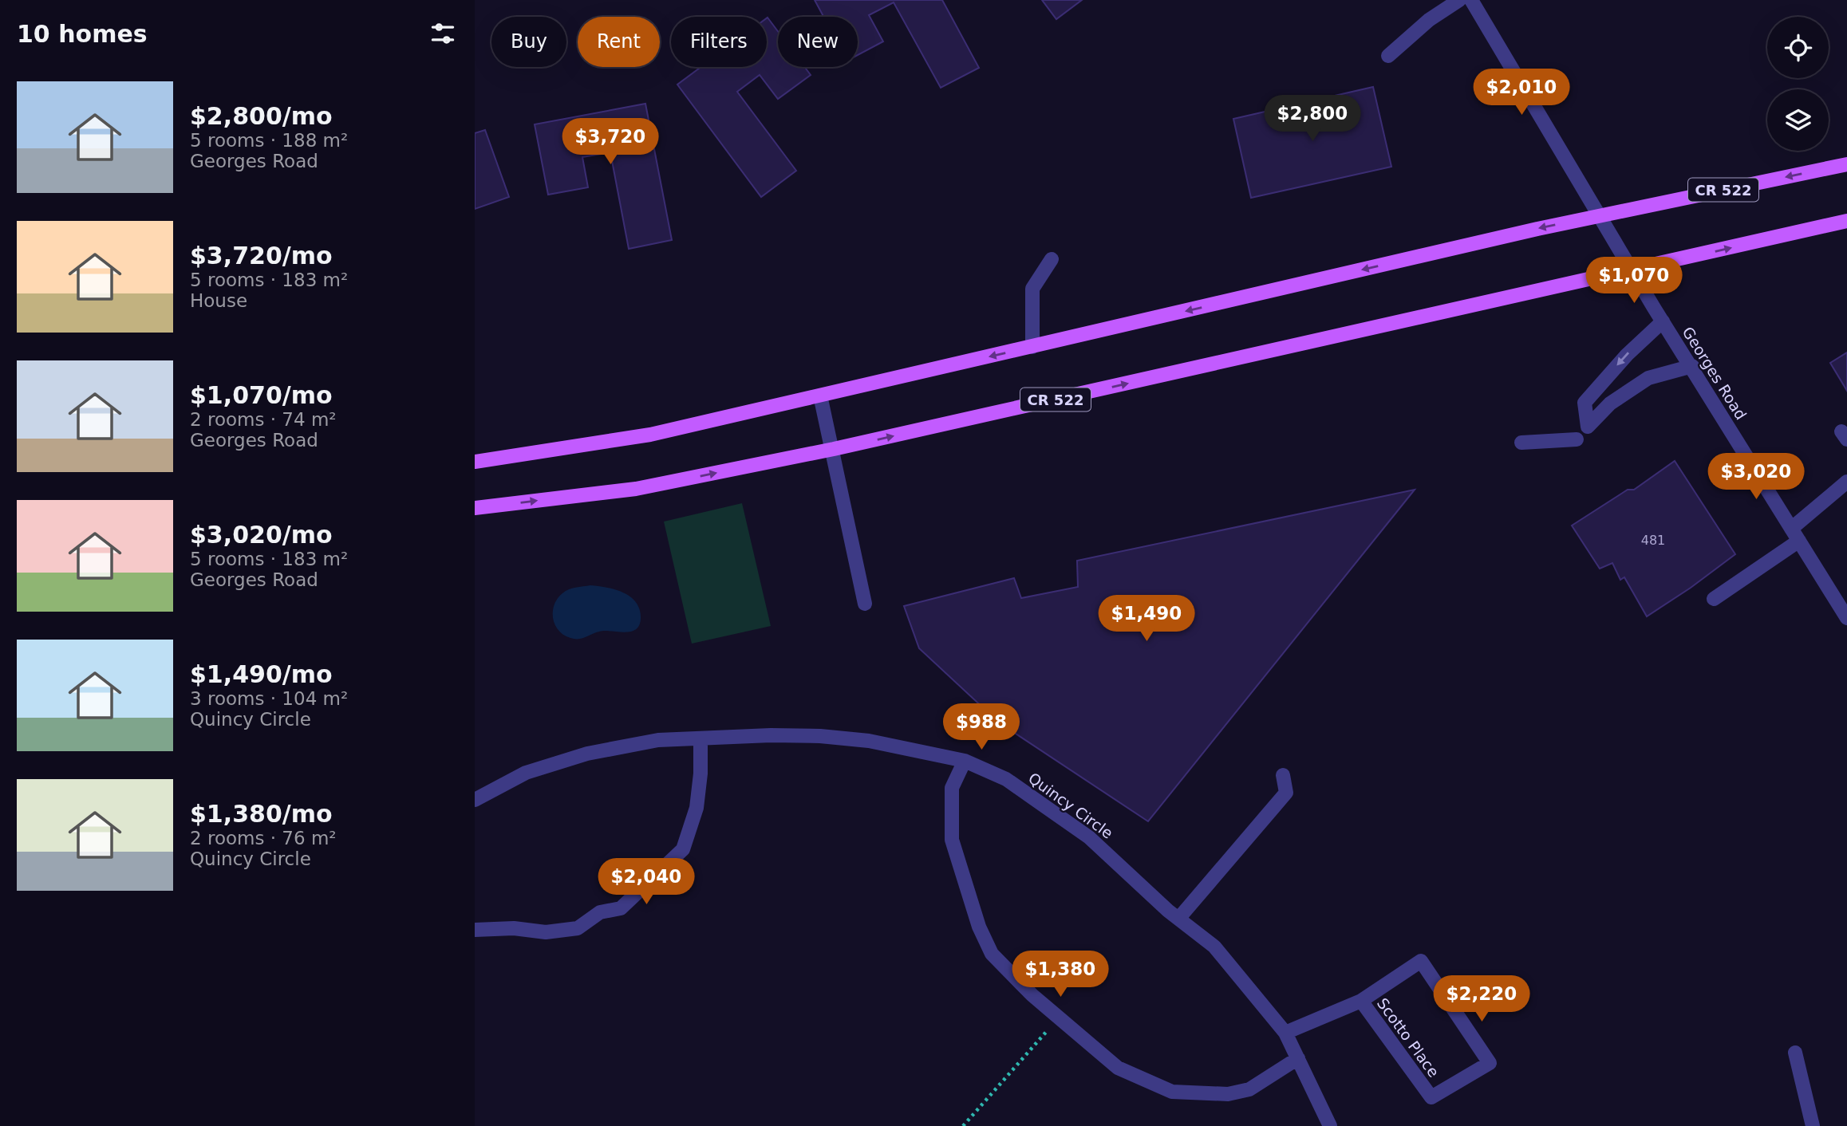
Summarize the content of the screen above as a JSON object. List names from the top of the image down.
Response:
{
  "streets": {
    "main road": ["CR 522"],
    "street": ["Georges Road", "Quincy Circle", "Scotto Place"]
  },
  "crossings": [
    ["CR 522", "Georges Road"],
    ["Quincy Circle", "Scotto Place"]
  ],
  "house_numbers": ["481"],
  "page": {
    "heading": "10 homes",
    "chip": [
      "Buy",
      "Rent",
      "Filters",
      "New"
    ],
    "list": [
      {
        "name": "$2,800/mo",
        "note": "5 rooms · 188 m² · Georges Road"
      },
      {
        "name": "$3,720/mo",
        "note": "5 rooms · 183 m² · House"
      },
      {
        "name": "$1,070/mo",
        "note": "2 rooms · 74 m² · Georges Road"
      },
      {
        "name": "$3,020/mo",
        "note": "5 rooms · 183 m² · Georges Road"
      },
      {
        "name": "$1,490/mo",
        "note": "3 rooms · 104 m² · Quincy Circle"
      },
      {
        "name": "$1,380/mo",
        "note": "2 rooms · 76 m² · Quincy Circle"
      }
    ],
    "price": [
      "$2,010",
      "$2,800",
      "$3,720",
      "$1,070",
      "$3,020",
      "$1,490",
      "$988",
      "$2,040",
      "$1,380",
      "$2,220"
    ]
  }
}
